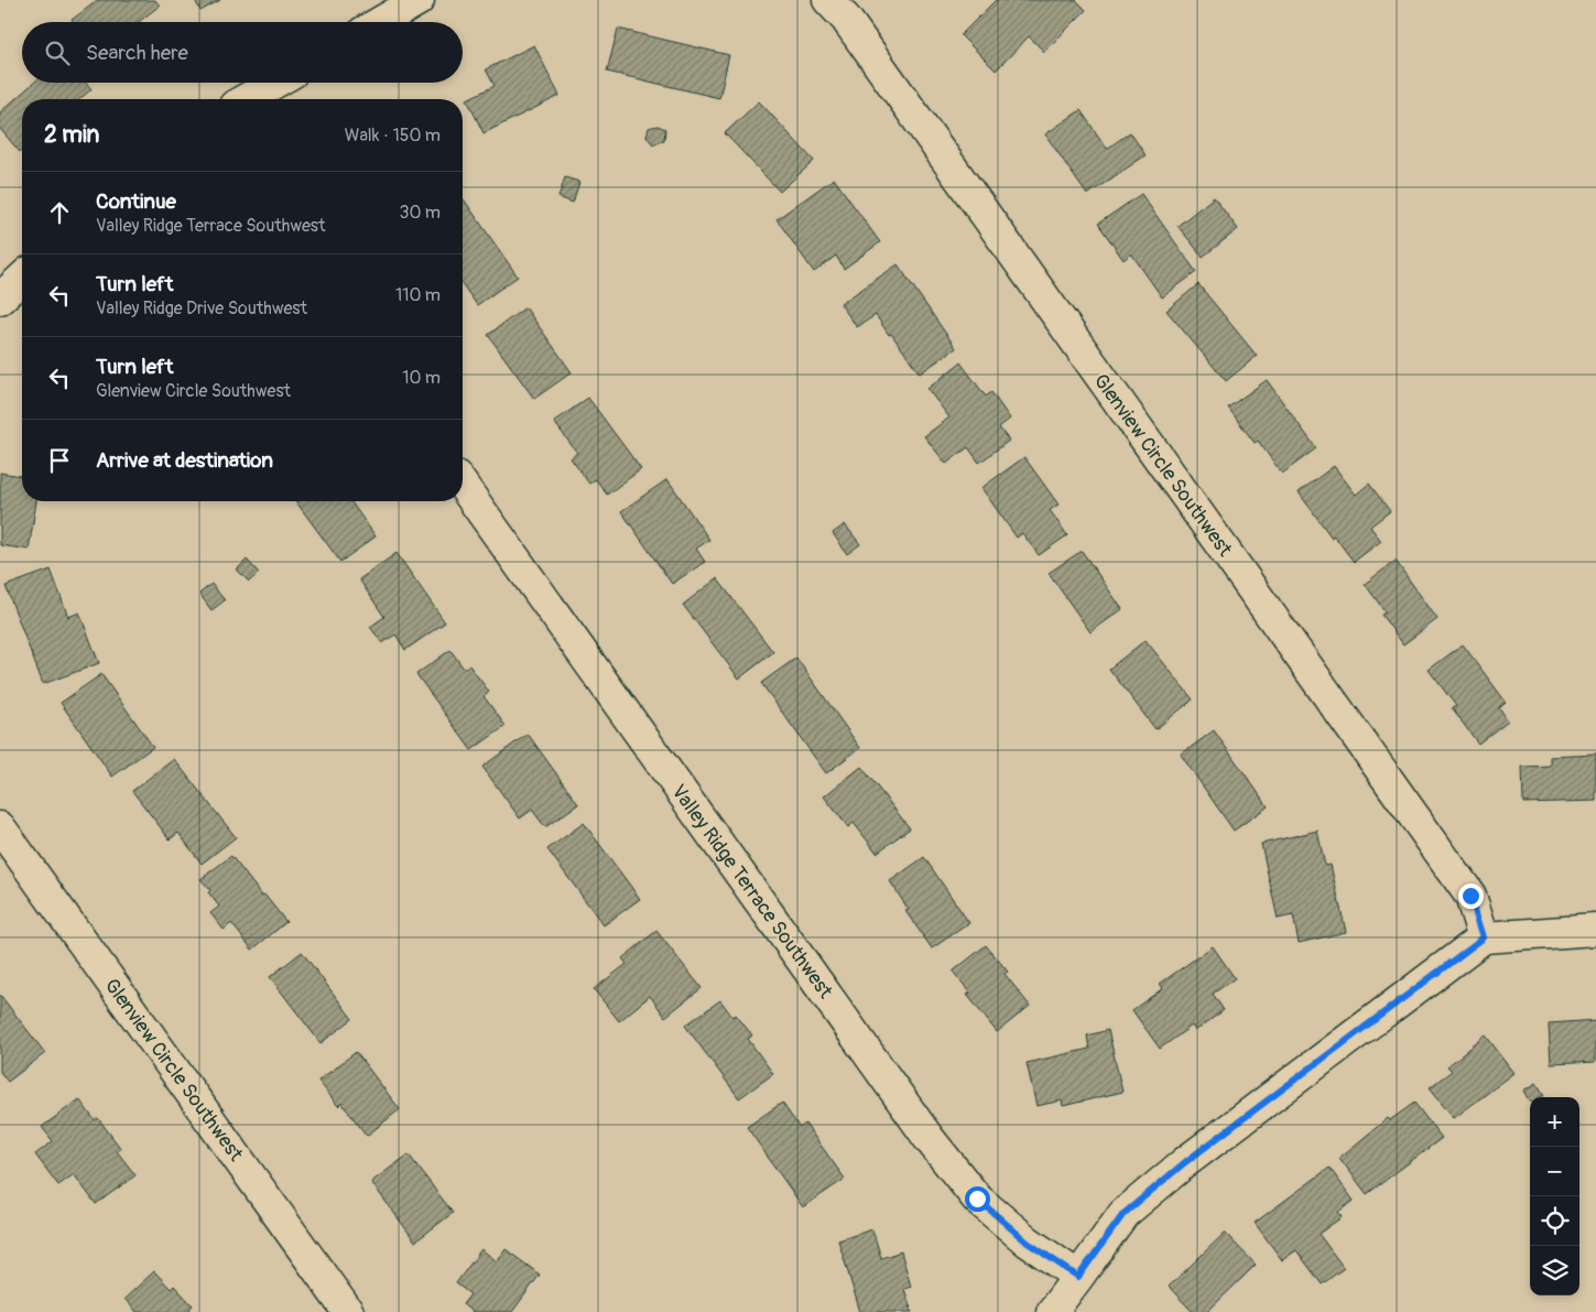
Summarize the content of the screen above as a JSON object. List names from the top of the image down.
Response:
{
  "streets": {
    "street": ["Glenview Circle Southwest", "Valley Ridge Terrace Southwest"]
  },
  "page": {
    "search": "Search here",
    "heading": ["2 min", "Walk · 150 m"],
    "list": [
      ["Continue", "Valley Ridge Terrace Southwest", "30 m"],
      ["Turn left", "Valley Ridge Drive Southwest", "110 m"],
      ["Turn left", "Glenview Circle Southwest", "10 m"],
      "Arrive at destination"
    ],
    "map_buttons": ["+", "−"]
  }
}
